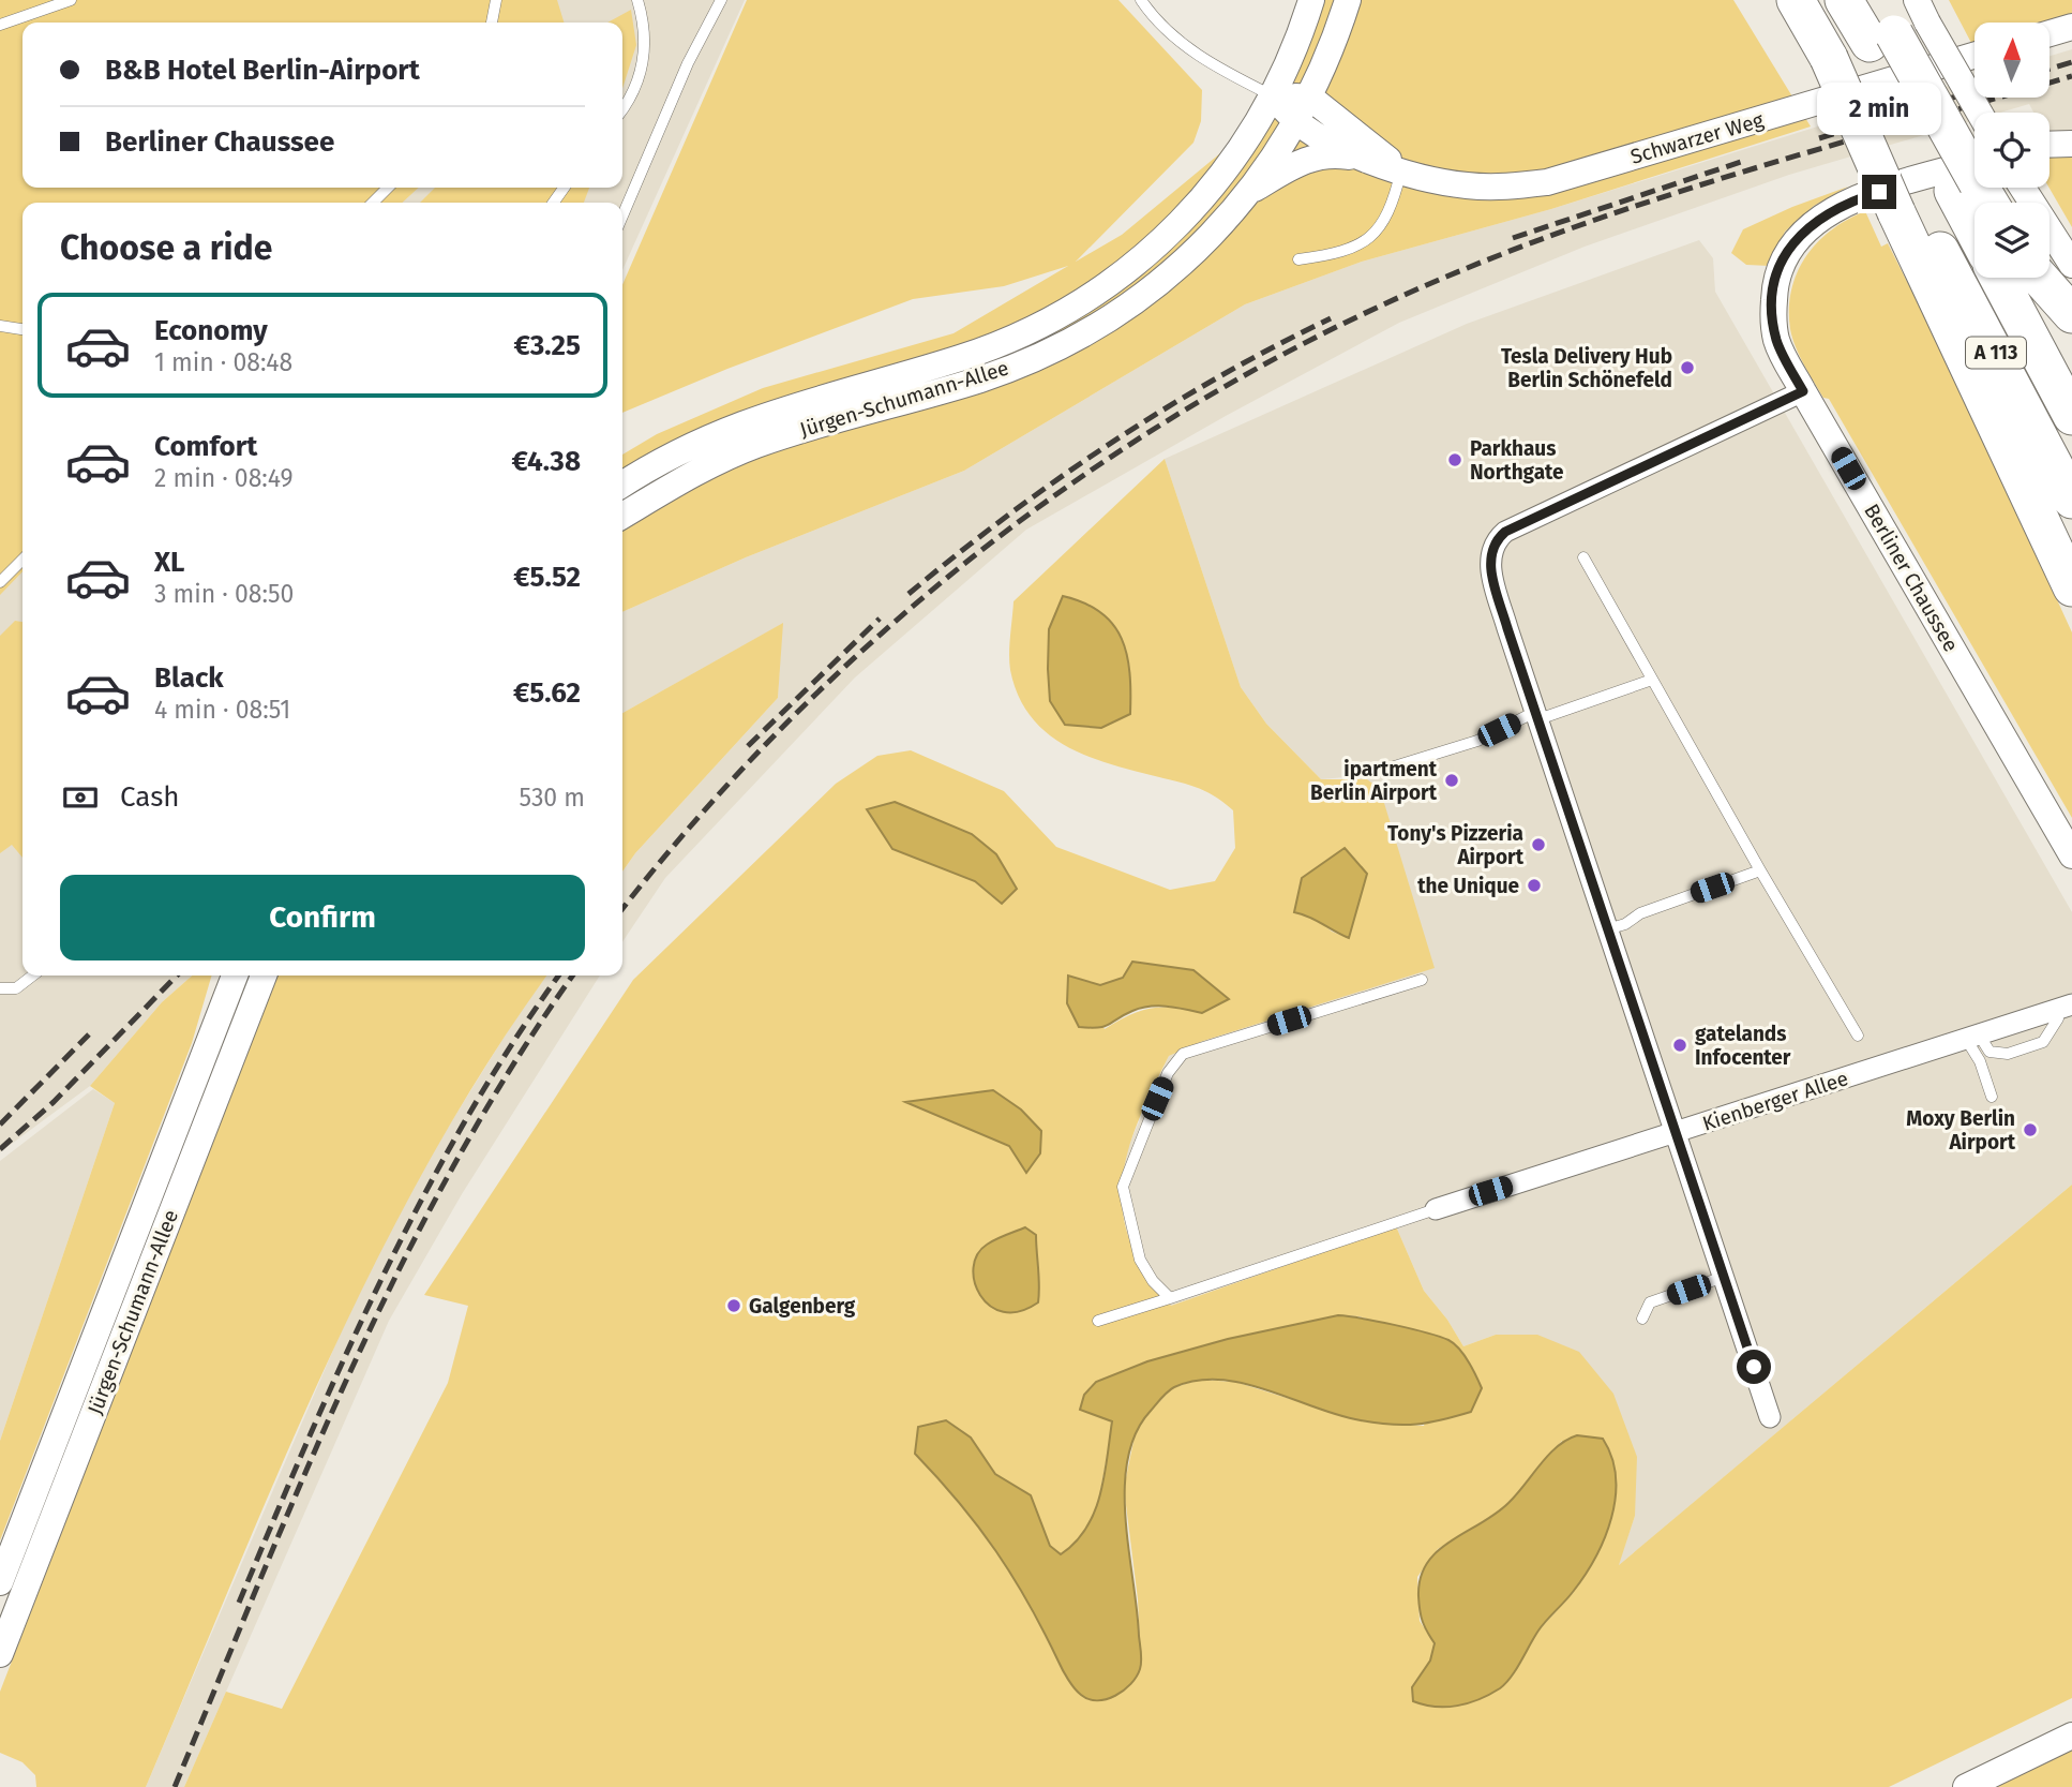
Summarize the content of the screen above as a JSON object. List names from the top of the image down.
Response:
{
  "streets": {
    "highway": ["A 113"],
    "street": [
      "Schwarzer Weg",
      "Jürgen-Schumann-Allee",
      "Berliner Chaussee",
      "Kienberger Allee"
    ]
  },
  "crossings": [
    ["Schwarzer Weg", "Jürgen-Schumann-Allee"]
  ],
  "places": [
    "Tesla Delivery Hub Berlin Schönefeld",
    "Parkhaus Northgate",
    "ipartment Berlin Airport",
    "Tony's Pizzeria Airport",
    "the Unique",
    "gatelands Infocenter",
    "Moxy Berlin Airport",
    "Galgenberg"
  ],
  "north": "top",
  "page": {
    "banner": ["B&B Hotel Berlin-Airport", "Berliner Chaussee"],
    "bubble": "2 min",
    "heading": "Choose a ride",
    "list": [
      {
        "name": "Economy",
        "note": "1 min · 08:48",
        "value": "€3.25"
      },
      {
        "name": "Comfort",
        "note": "2 min · 08:49",
        "value": "€4.38"
      },
      {
        "name": "XL",
        "note": "3 min · 08:50",
        "value": "€5.52"
      },
      {
        "name": "Black",
        "note": "4 min · 08:51",
        "value": "€5.62"
      }
    ],
    "pay": ["Cash", "530 m"],
    "buttons": "Confirm"
  }
}
